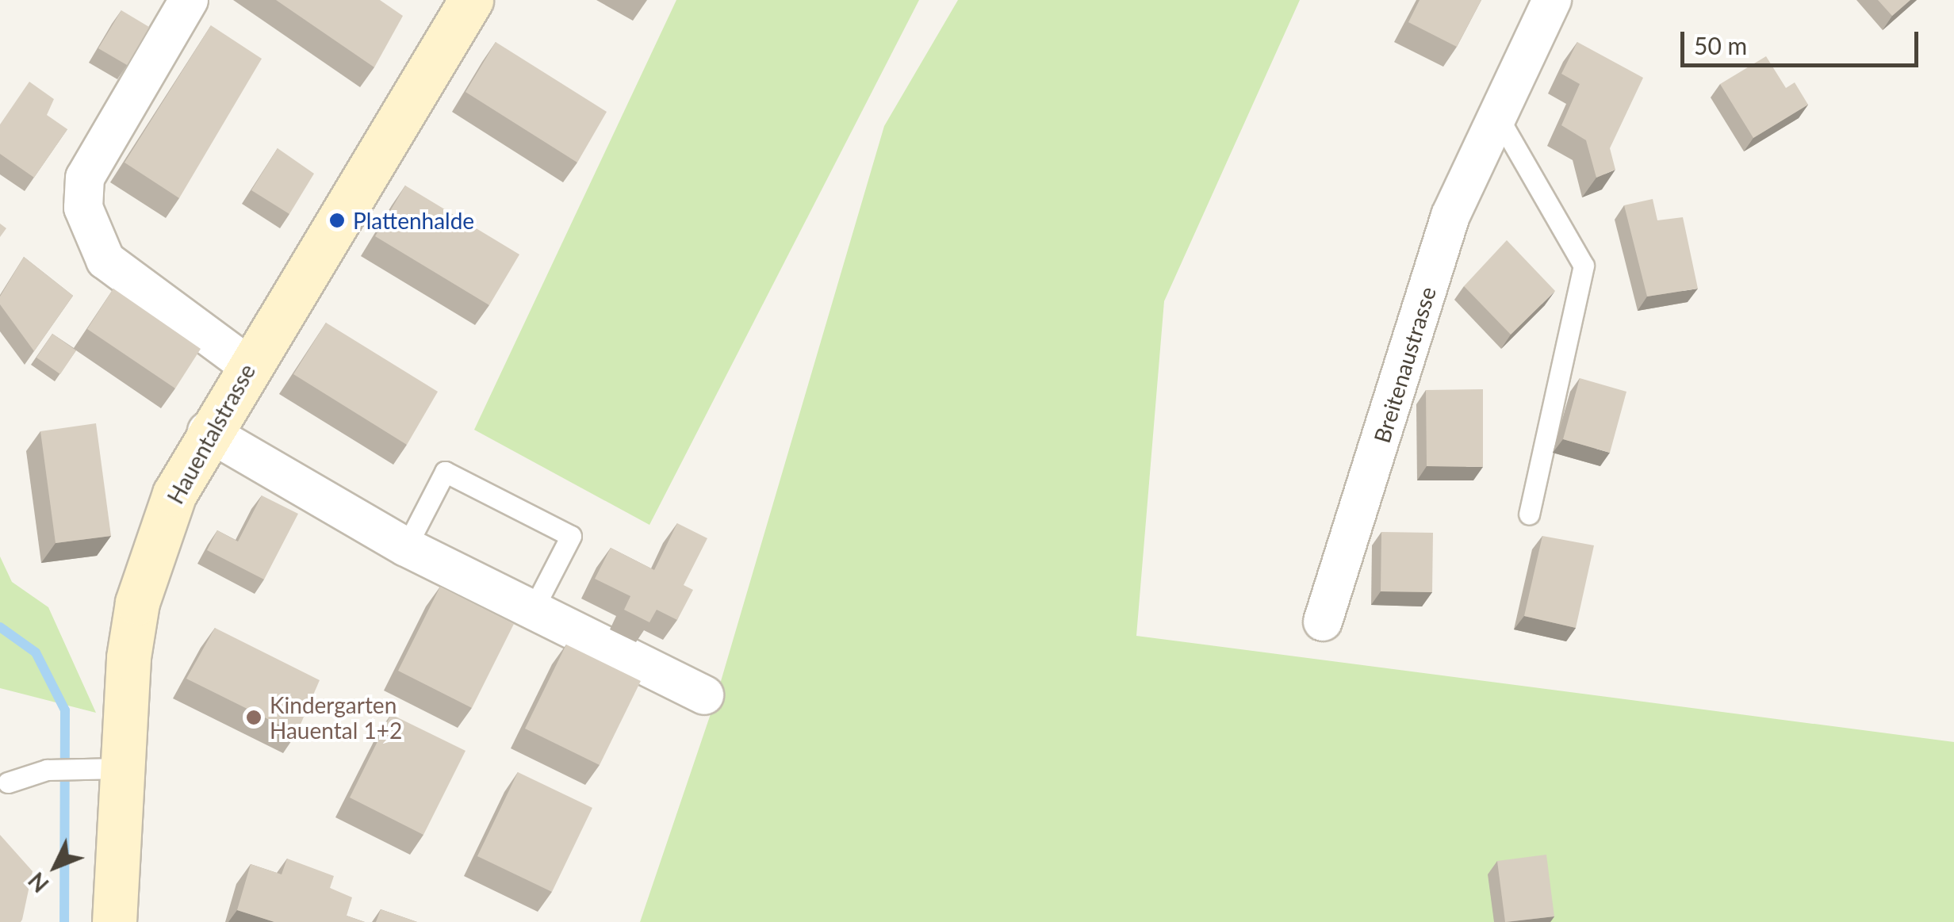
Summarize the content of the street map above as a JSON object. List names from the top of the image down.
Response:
{
  "streets": {
    "street": ["Breitenaustrasse", "Hauentalstrasse"]
  },
  "places": ["Plattenhalde", "Kindergarten Hauental 1+2"],
  "scale_bar": "50 m",
  "north": "bottom left"
}
